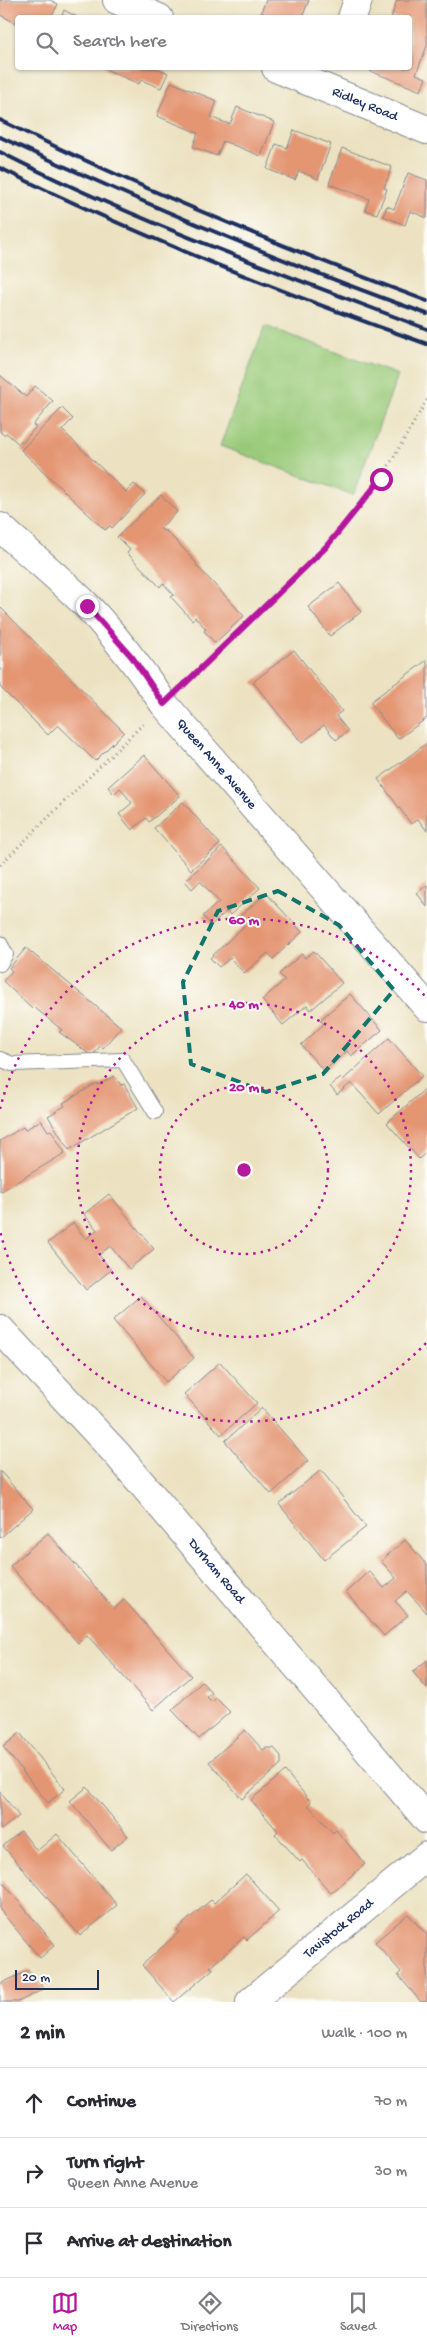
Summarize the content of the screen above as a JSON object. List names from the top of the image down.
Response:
{
  "streets": {
    "street": [
      "Ridley Road",
      "Queen Anne Avenue",
      "Durham Road",
      "Tavistock Road"
    ]
  },
  "scale_bar": "20 m",
  "page": {
    "search": "Search here",
    "scale": "20 m",
    "heading": ["2 min", "Walk · 100 m"],
    "list": [
      ["Continue", "70 m"],
      ["Turn right", "Queen Anne Avenue", "30 m"],
      "Arrive at destination"
    ],
    "nav": ["Map", "Directions", "Saved"]
  },
  "rings": ["60 m", "40 m", "20 m"]
}
